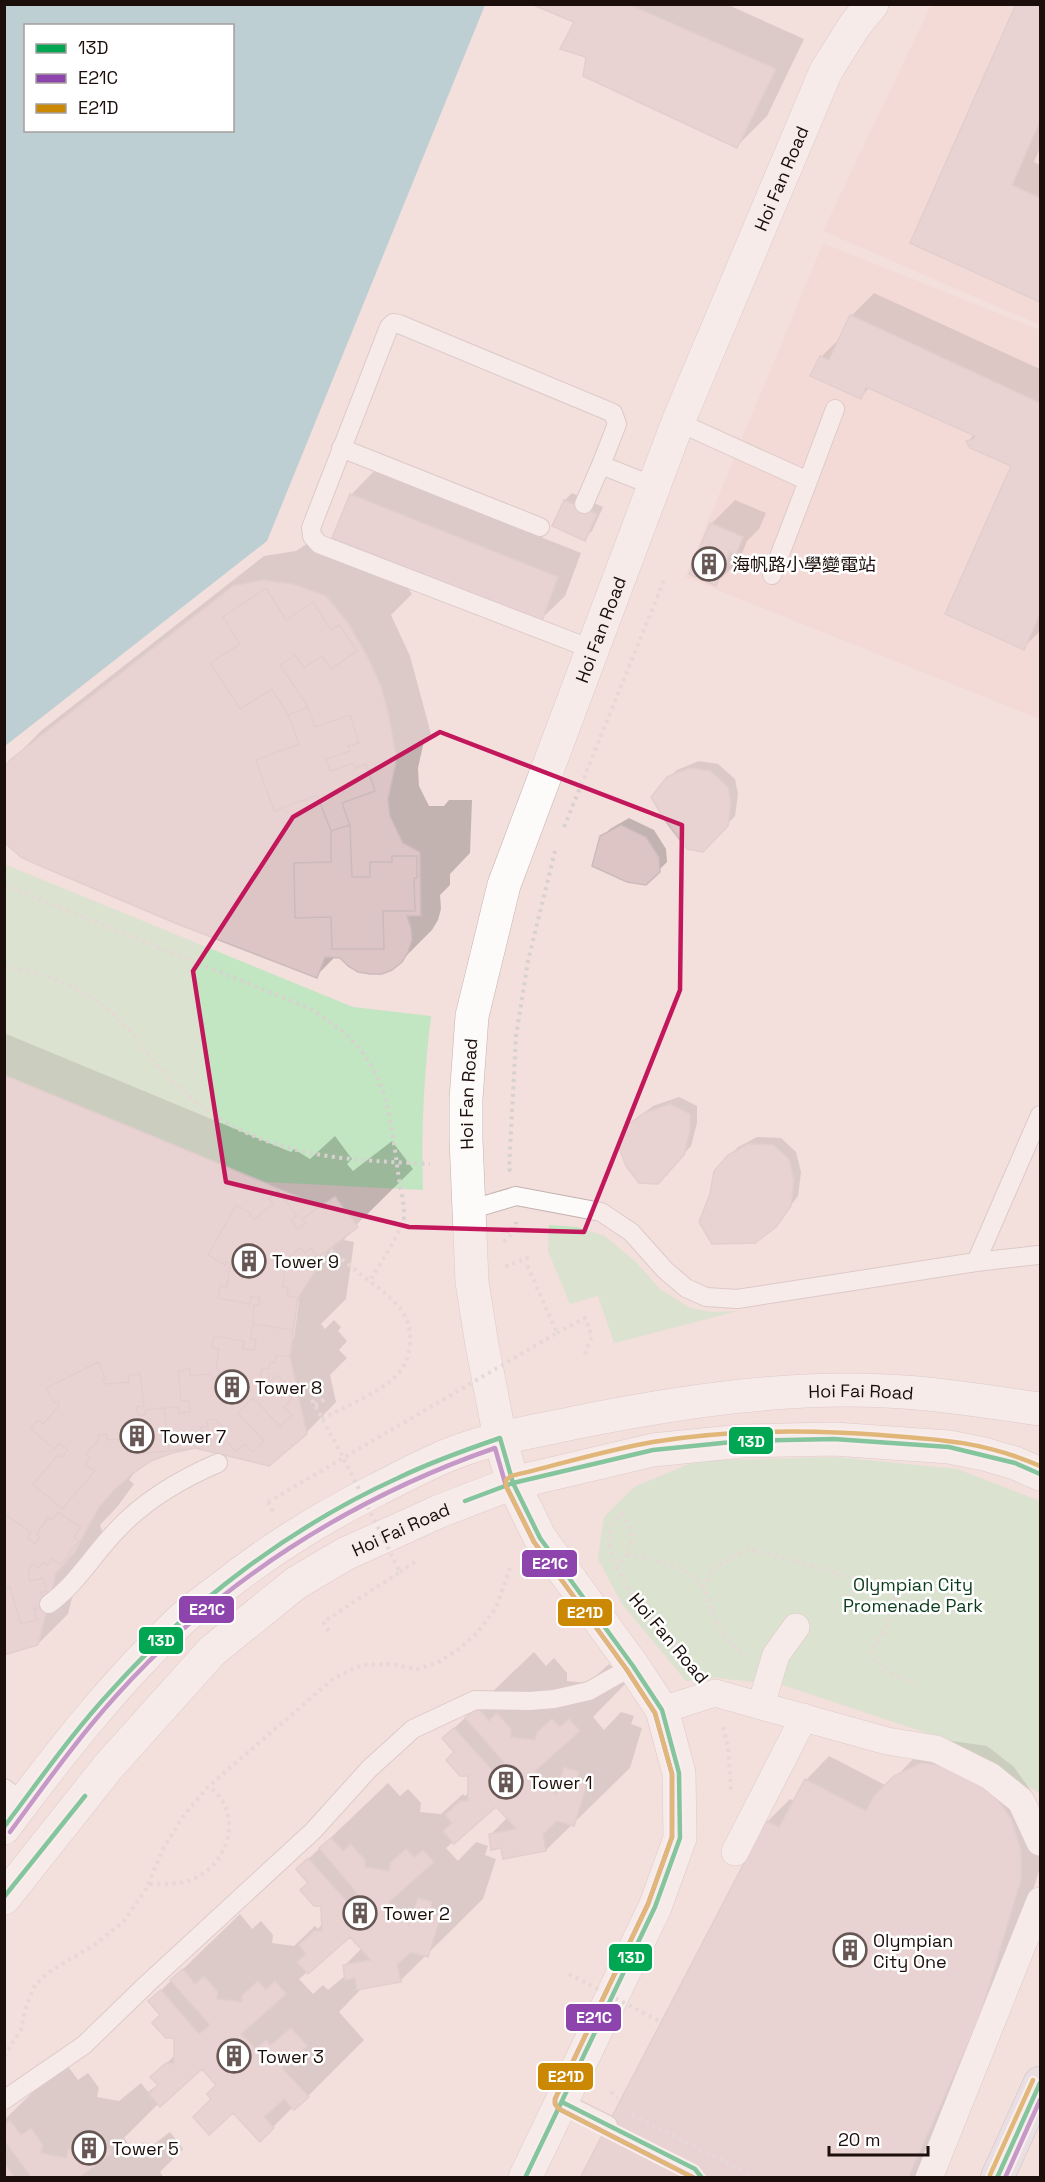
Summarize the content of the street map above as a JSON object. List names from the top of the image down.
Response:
{
  "streets": {
    "street": ["Hoi Fan Road", "Hoi Fai Road"]
  },
  "crossings": [
    ["Hoi Fan Road", "Hoi Fai Road"]
  ],
  "parks": ["Olympian City Promenade Park"],
  "places": {
    "building": [
      "海帆路小學變電站",
      "Tower 9",
      "Tower 8",
      "Tower 7",
      "Tower 1",
      "Tower 2",
      "Olympian City One",
      "Tower 3",
      "Tower 5"
    ]
  },
  "lines": ["transit line E21D", "transit line 13D", "transit line E21C"],
  "legend": ["13D", "E21C", "E21D"],
  "scale_bar": "20 m"
}
